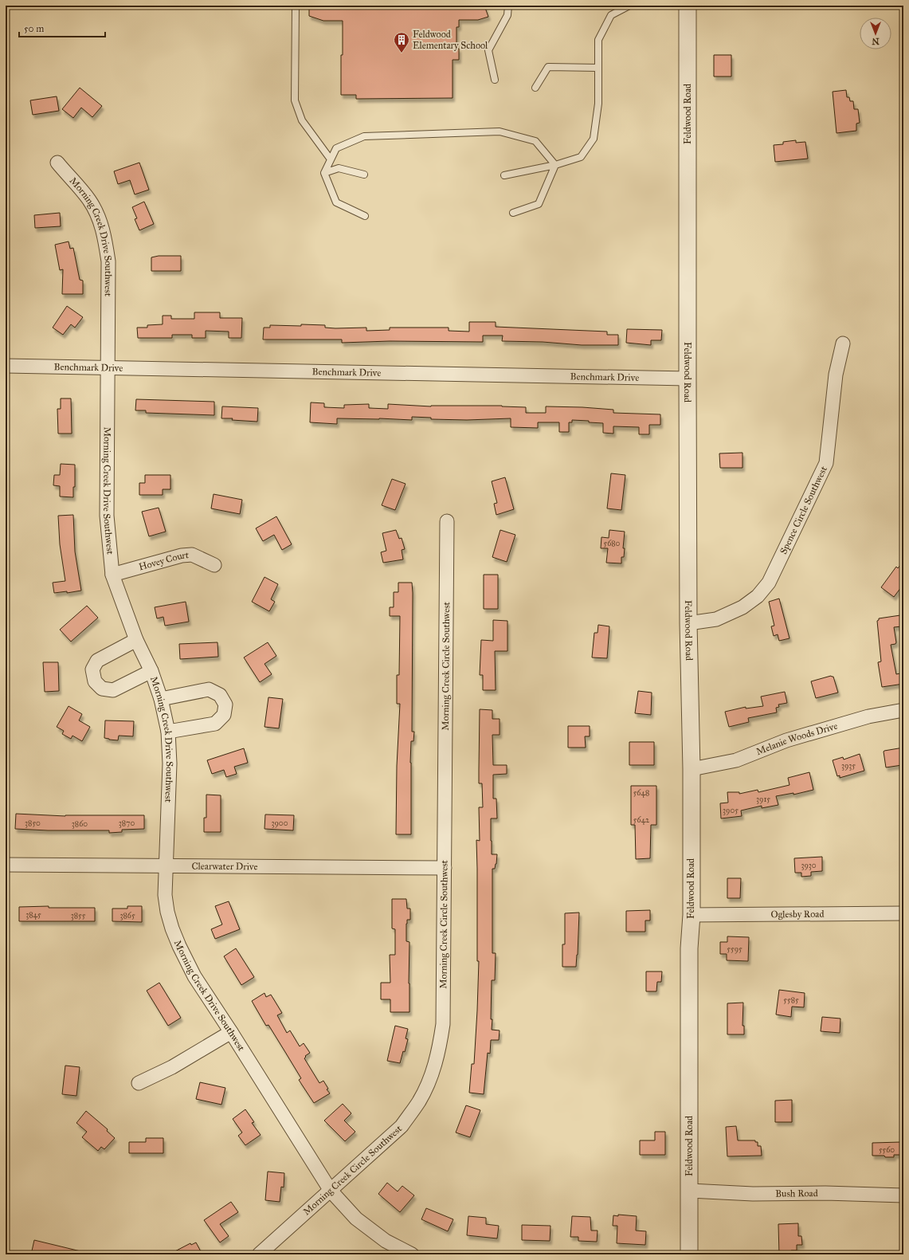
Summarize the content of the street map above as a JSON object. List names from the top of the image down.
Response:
{
  "streets": {
    "street": [
      "Feldwood Road",
      "Morning Creek Drive Southwest",
      "Benchmark Drive",
      "Spence Circle Southwest",
      "Hovey Court",
      "Morning Creek Circle Southwest",
      "Melanie Woods Drive",
      "Clearwater Drive",
      "Oglesby Road",
      "Bush Road"
    ]
  },
  "crossings": [
    ["Feldwood Road", "Benchmark Drive"],
    ["Feldwood Road", "Spence Circle Southwest"],
    ["Feldwood Road", "Melanie Woods Drive"],
    ["Feldwood Road", "Oglesby Road"],
    ["Feldwood Road", "Bush Road"],
    ["Morning Creek Drive Southwest", "Benchmark Drive"],
    ["Morning Creek Drive Southwest", "Hovey Court"],
    ["Morning Creek Drive Southwest", "Morning Creek Circle Southwest"],
    ["Morning Creek Drive Southwest", "Clearwater Drive"],
    ["Morning Creek Circle Southwest", "Clearwater Drive"]
  ],
  "places": {
    "building": ["Feldwood Elementary School"]
  },
  "house_numbers": [
    "5680",
    "3935",
    "5648",
    "3915",
    "3905",
    "5642",
    "3850",
    "3870",
    "3900",
    "3860",
    "3930",
    "3845",
    "3855",
    "3865",
    "5595",
    "5585",
    "5560"
  ],
  "scale_bar": "50 m",
  "north": "bottom"
}
